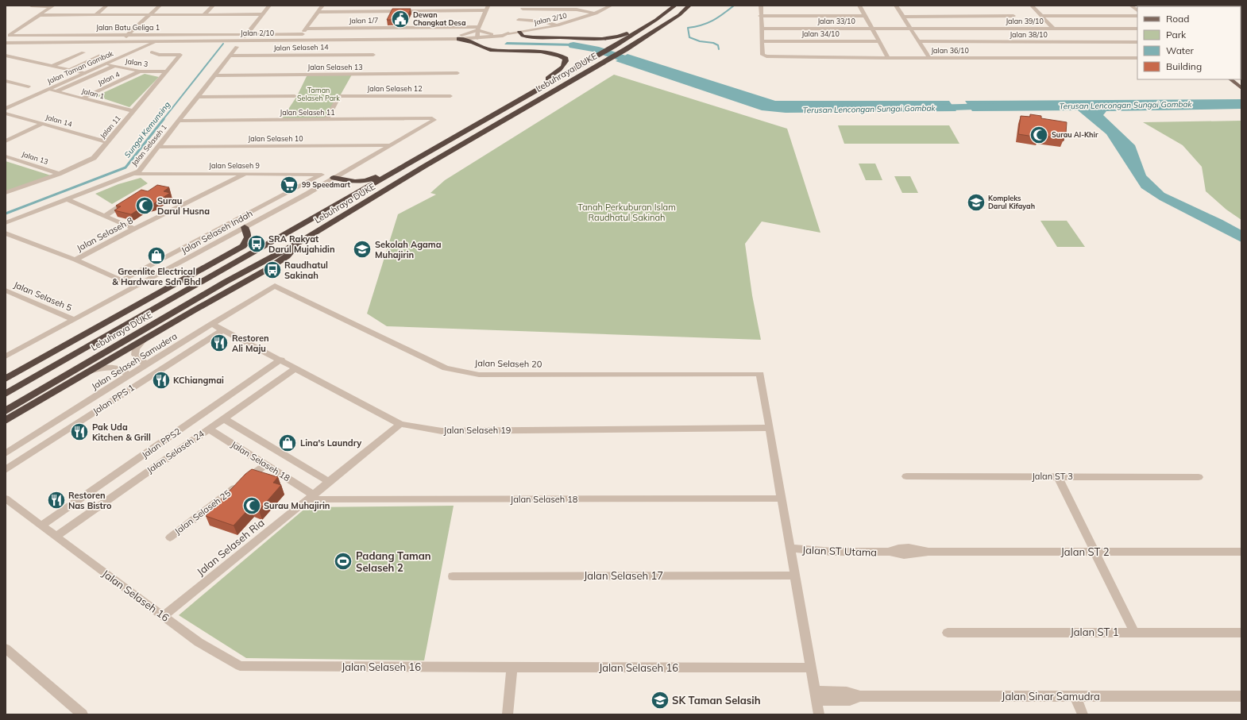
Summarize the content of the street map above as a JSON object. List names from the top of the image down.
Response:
{
  "streets": {
    "highway": ["Lebuhraya DUKE"],
    "street": [
      "Jalan 2/10",
      "Jalan 1/7",
      "Jalan 33/10",
      "Jalan 39/10",
      "Jalan Batu Geliga 1",
      "Jalan 34/10",
      "Jalan 38/10",
      "Jalan Selaseh 14",
      "Jalan 36/10",
      "Jalan 3",
      "Jalan Taman Gombak",
      "Jalan Selaseh 13",
      "Jalan 4",
      "Jalan Selaseh 12",
      "Jalan 1",
      "Jalan Selaseh 11",
      "Jalan 14",
      "Jalan 11",
      "Jalan Selaseh 10",
      "Jalan Selaseh 1",
      "Jalan 13",
      "Jalan Selaseh 9",
      "Jalan Selaseh Indah",
      "Jalan Selaseh 8",
      "Jalan Selaseh 5",
      "Jalan Selaseh Samudera",
      "Jalan Selaseh 20",
      "Jalan PPS 1",
      "Jalan Selaseh 19",
      "Jalan PPS2",
      "Jalan Selaseh 24",
      "Jalan Selaseh 18",
      "Jalan ST 3",
      "Jalan Selaseh 25",
      "Jalan Selaseh Ria",
      "Jalan ST Utama",
      "Jalan ST 2",
      "Jalan Selaseh 17",
      "Jalan Selaseh 16",
      "Jalan ST 1",
      "Jalan Sinar Samudra"
    ]
  },
  "crossings": [
    ["Jalan 2/10", "Jalan 1/7"],
    ["Jalan 2/10", "Jalan Batu Geliga 1"],
    ["Jalan 2/10", "Jalan Taman Gombak"],
    ["Jalan 33/10", "Jalan 39/10"],
    ["Jalan 34/10", "Jalan 36/10"],
    ["Jalan Selaseh 14", "Jalan Selaseh 1"],
    ["Jalan 3", "Jalan Taman Gombak"],
    ["Jalan 3", "Jalan 4"],
    ["Jalan 3", "Jalan 11"],
    ["Jalan Taman Gombak", "Jalan 1"],
    ["Jalan Selaseh 13", "Jalan Selaseh 1"],
    ["Jalan 4", "Jalan 1"],
    ["Jalan Selaseh 12", "Jalan Selaseh 11"],
    ["Jalan 1", "Jalan 11"],
    ["Jalan Selaseh 11", "Jalan Selaseh 1"],
    ["Jalan Selaseh 11", "Jalan Selaseh Indah"],
    ["Jalan 14", "Jalan 11"],
    ["Jalan 11", "Jalan 13"],
    ["Jalan Selaseh 10", "Jalan Selaseh 1"],
    ["Jalan Selaseh 10", "Jalan Selaseh Indah"],
    ["Jalan Selaseh 1", "Jalan Selaseh 9"],
    ["Jalan Selaseh 9", "Jalan Selaseh Indah"],
    ["Jalan Selaseh 9", "Jalan Selaseh 8"],
    ["Jalan Selaseh Indah", "Jalan Selaseh 5"],
    ["Jalan Selaseh Samudera", "Jalan Selaseh 20"],
    ["Jalan Selaseh Samudera", "Jalan Selaseh 19"],
    ["Jalan Selaseh 20", "Jalan Selaseh 19"],
    ["Jalan PPS 1", "Jalan Selaseh 19"],
    ["Jalan Selaseh 19", "Jalan PPS2"],
    ["Jalan Selaseh 19", "Jalan Selaseh 24"],
    ["Jalan Selaseh 19", "Jalan Selaseh Ria"],
    ["Jalan PPS2", "Jalan Selaseh 16"],
    ["Jalan Selaseh 24", "Jalan Selaseh 18"],
    ["Jalan Selaseh 24", "Jalan Selaseh 16"],
    ["Jalan Selaseh 18", "Jalan Selaseh 25"],
    ["Jalan Selaseh 18", "Jalan Selaseh Ria"],
    ["Jalan Selaseh Ria", "Jalan Selaseh 16"],
    ["Jalan ST Utama", "Jalan ST 2"]
  ],
  "water": ["Terusan Lencongan Sungai Gombak", "Sungai Kemunsing"],
  "parks": ["Taman Selaseh Park", "Tanah Perkuburan Islam Raudhatul Sakinah"],
  "places": {
    "public building": ["Dewan Changkat Desa"],
    "mosque": ["Surau Al-Khir", "Surau Darul Husna", "Surau Muhajirin"],
    "supermarket": ["99 Speedmart"],
    "school or university": ["Kompleks Darul Kifayah", "Sekolah Agama Muhajirin", "SK Taman Selasih"],
    "bus stop": ["SRA Rakyat Darul Mujahidin", "Raudhatul Sakinah"],
    "shop": ["Greenlite Electrical & Hardware Sdn Bhd", "Lina's Laundry"],
    "restaurant": [
      "Restoren Ali Maju",
      "KChiangmai",
      "Pak Uda Kitchen & Grill",
      "Restoren Nas Bistro"
    ],
    "sports": ["Padang Taman Selaseh 2"]
  },
  "legend": [
    "Road",
    "Park",
    "Water",
    "Building"
  ]
}
